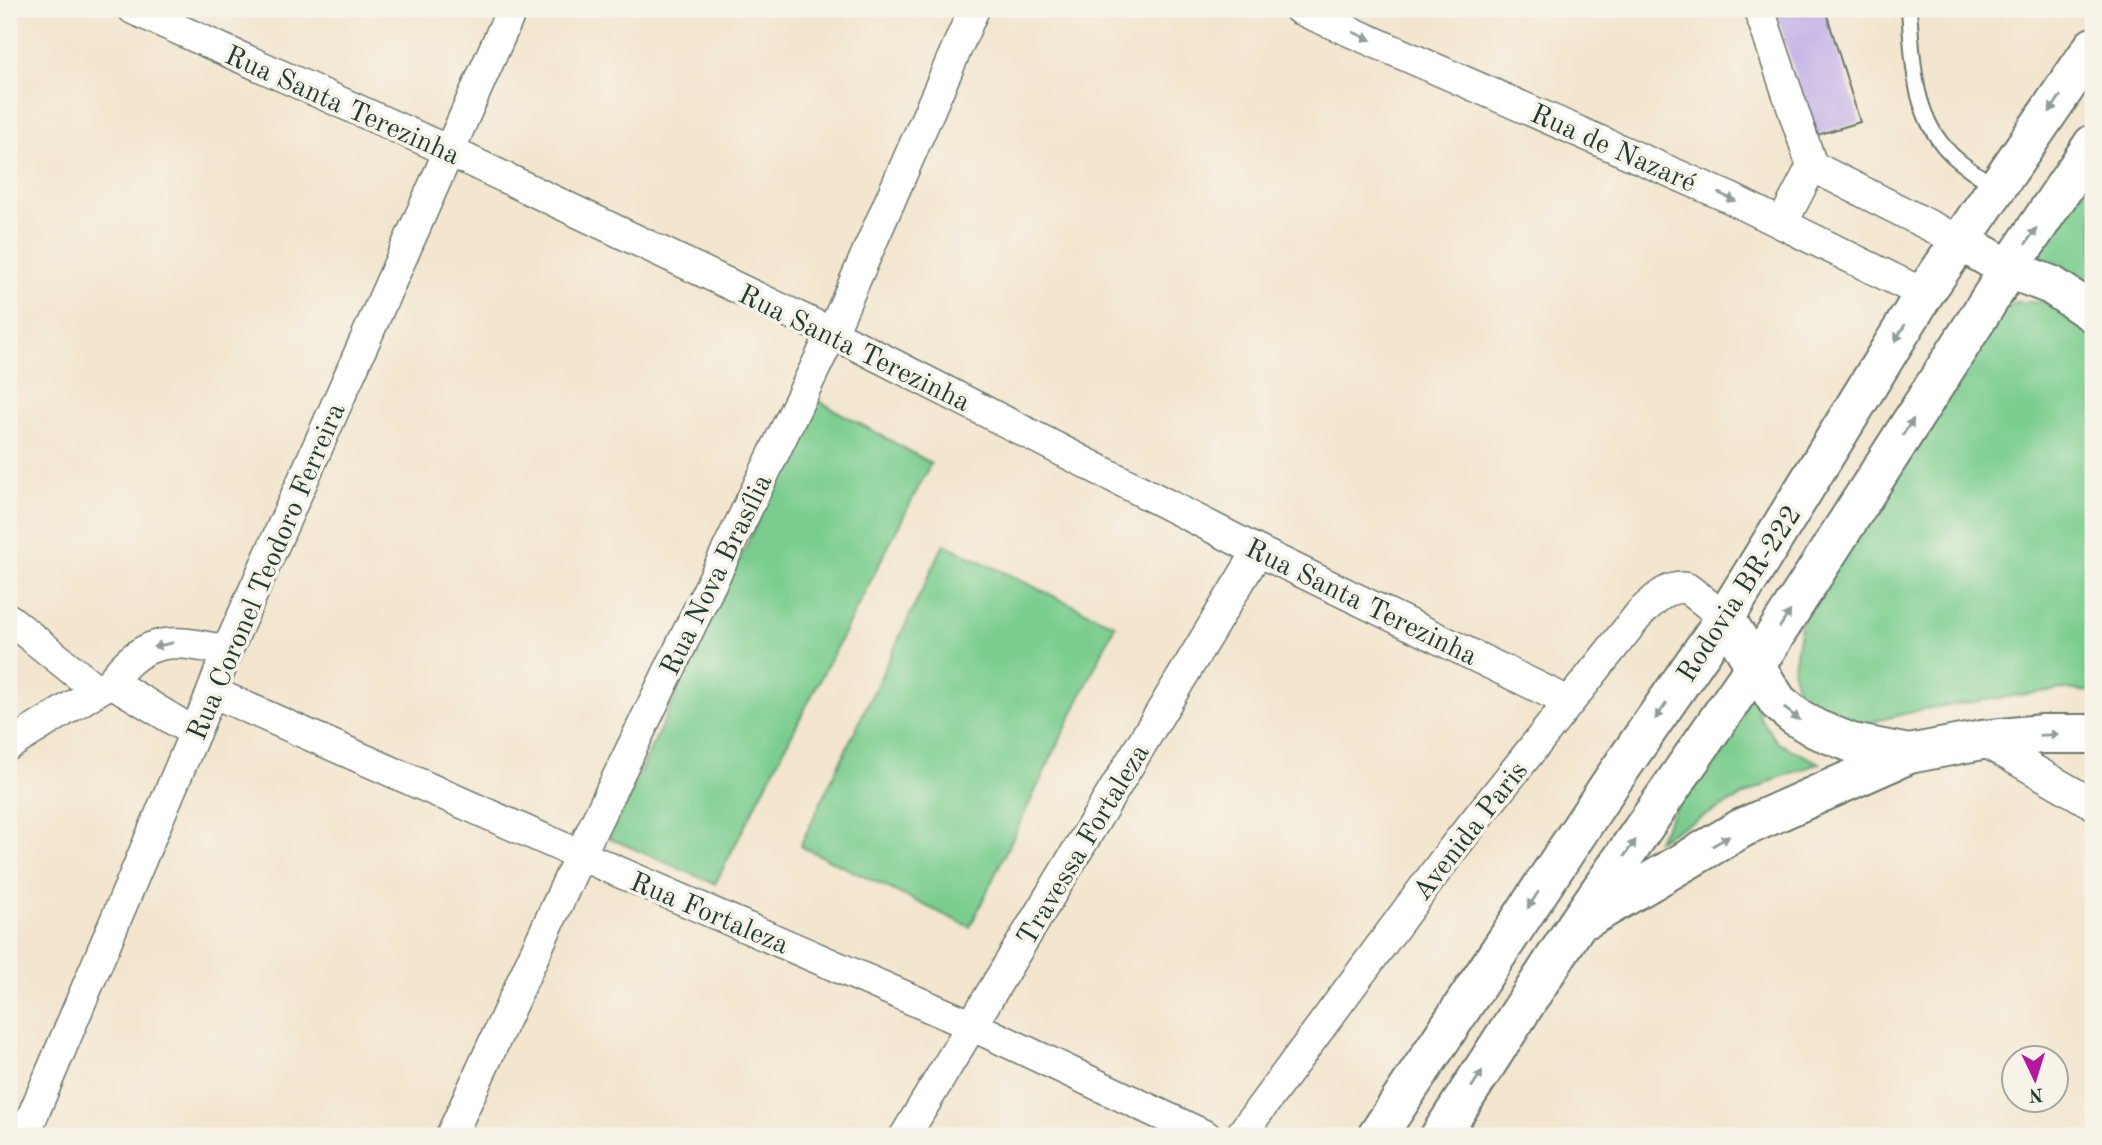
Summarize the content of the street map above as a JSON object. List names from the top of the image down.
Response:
{
  "streets": {
    "main road": ["Rodovia BR-222"],
    "street": [
      "Rua Santa Terezinha",
      "Rua de Nazaré",
      "Rua Coronel Teodoro Ferreira",
      "Rua Nova Brasília",
      "Avenida Paris",
      "Travessa Fortaleza",
      "Rua Fortaleza"
    ]
  },
  "crossings": [
    ["Rua Santa Terezinha", "Rua Coronel Teodoro Ferreira"],
    ["Rua Santa Terezinha", "Rua Nova Brasília"],
    ["Rua Santa Terezinha", "Avenida Paris"],
    ["Rua Santa Terezinha", "Travessa Fortaleza"],
    ["Rua de Nazaré", "Rodovia BR-222"],
    ["Rua Coronel Teodoro Ferreira", "Rua Fortaleza"],
    ["Rua Nova Brasília", "Rua Fortaleza"],
    ["Rodovia BR-222", "Avenida Paris"],
    ["Travessa Fortaleza", "Rua Fortaleza"]
  ],
  "one_way": ["Rua de Nazaré"],
  "north": "bottom"
}
